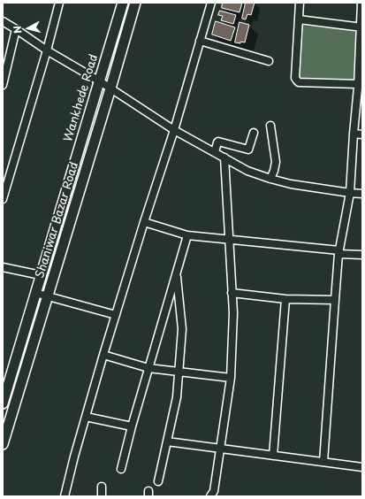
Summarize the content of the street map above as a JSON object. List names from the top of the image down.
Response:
{
  "streets": {
    "main road": ["Wankhede Road", "Shaniwar Bazar Road"]
  },
  "north": "left"
}
